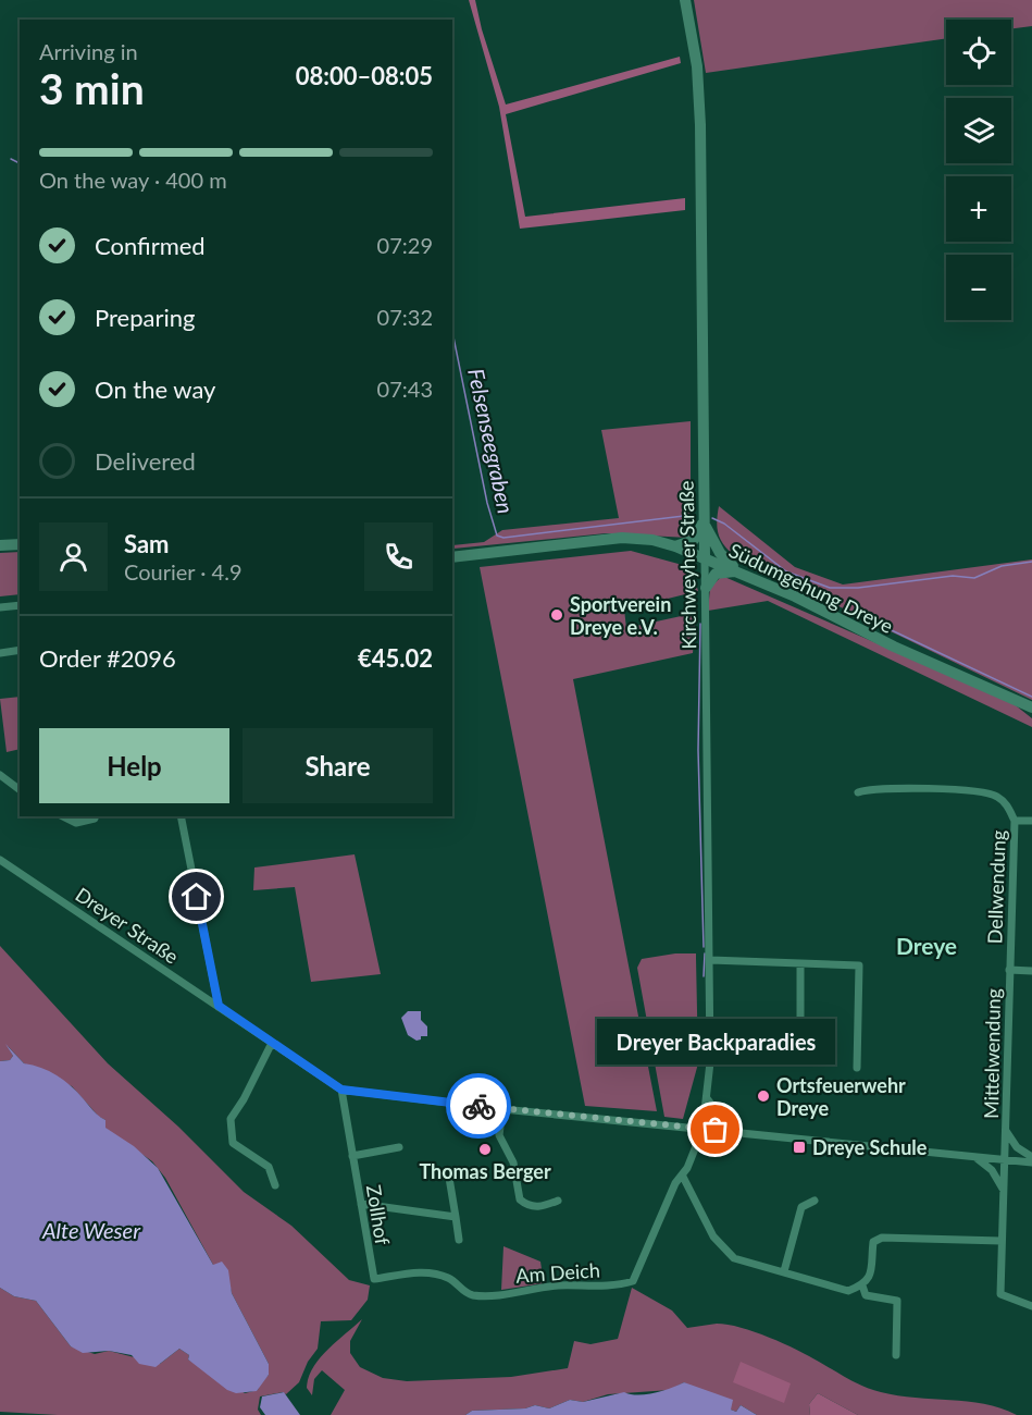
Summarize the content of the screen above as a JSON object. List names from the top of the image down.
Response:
{
  "streets": {
    "main road": ["Kirchweyher Straße", "Südumgehung Dreye"],
    "street": [
      "Dellwendung",
      "Dreyer Straße",
      "Mittelwendung",
      "Zollhof",
      "Am Deich"
    ]
  },
  "crossings": [
    ["Kirchweyher Straße", "Südumgehung Dreye"],
    ["Kirchweyher Straße", "Dreyer Straße"],
    ["Kirchweyher Straße", "Am Deich"],
    ["Dellwendung", "Mittelwendung"],
    ["Dreyer Straße", "Mittelwendung"],
    ["Dreyer Straße", "Zollhof"],
    ["Dreyer Straße", "Am Deich"],
    ["Zollhof", "Am Deich"]
  ],
  "districts": ["Dreye"],
  "water": ["Felsenseegraben", "Alte Weser"],
  "places": {
    "other": [
      "Sportverein Dreye e.V.",
      "Ortsfeuerwehr Dreye",
      "Dreyer Backparadies",
      "Thomas Berger"
    ],
    "transit": ["Dreye Schule"]
  },
  "page": {
    "map_buttons": ["+", "−"],
    "heading": ["3 min", "Arriving in", "08:00–08:05"],
    "panel": [
      "Sam",
      "Courier · 4.9",
      "Order #2096",
      "€45.02"
    ],
    "bar": "On the way · 400 m",
    "list": [
      ["Confirmed", "07:29"],
      ["Preparing", "07:32"],
      ["On the way", "07:43"],
      "Delivered"
    ],
    "buttons": ["Help", "Share"],
    "bubble": "Dreyer Backparadies"
  }
}
